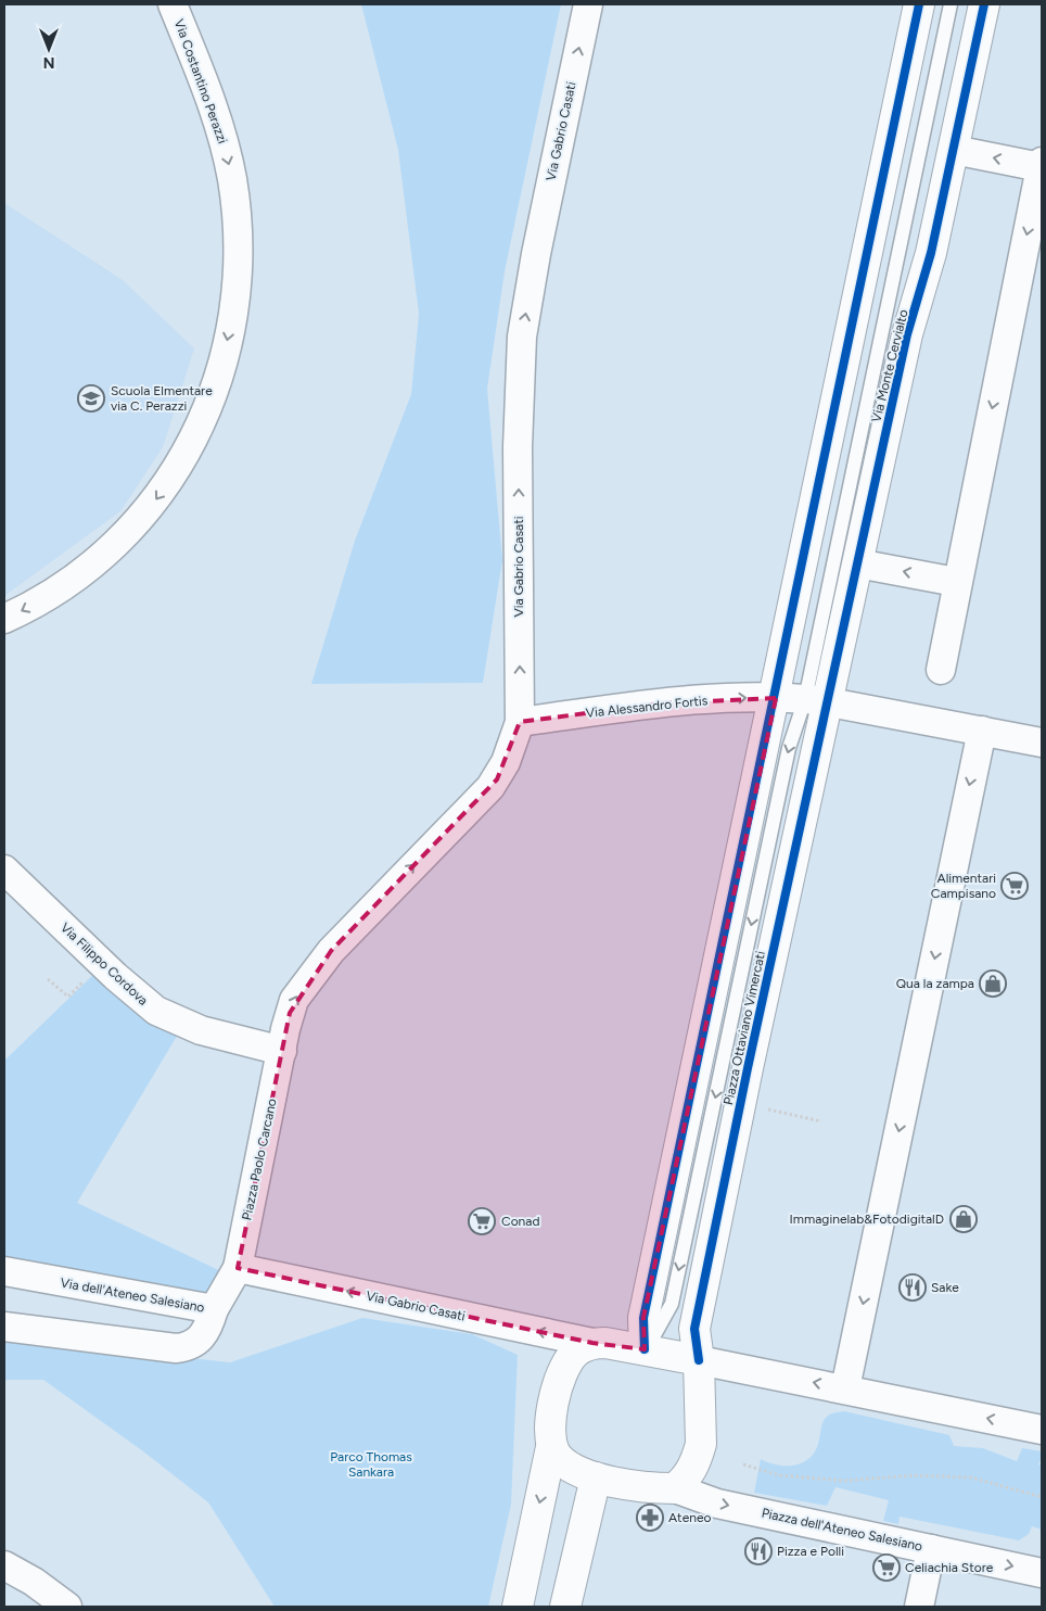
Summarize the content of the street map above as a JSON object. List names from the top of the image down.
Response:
{
  "streets": {
    "street": [
      "Via Costantino Perazzi",
      "Via Gabrio Casati",
      "Via Monte Cervialto",
      "Via Alessandro Fortis",
      "Via Filippo Cordova",
      "Piazza Ottaviano Vimercati",
      "Piazza Paolo Carcano",
      "Via dell'Ateneo Salesiano",
      "Piazza dell'Ateneo Salesiano"
    ]
  },
  "crossings": [
    ["Via Gabrio Casati", "Via Alessandro Fortis"],
    ["Via Gabrio Casati", "Via Filippo Cordova"],
    ["Via Gabrio Casati", "Piazza Ottaviano Vimercati"],
    ["Via Gabrio Casati", "Piazza Paolo Carcano"],
    ["Via Gabrio Casati", "Via dell'Ateneo Salesiano"],
    ["Via Gabrio Casati", "Piazza dell'Ateneo Salesiano"],
    ["Via Monte Cervialto", "Piazza Ottaviano Vimercati"],
    ["Via Filippo Cordova", "Piazza Paolo Carcano"],
    ["Piazza Ottaviano Vimercati", "Piazza dell'Ateneo Salesiano"],
    ["Piazza Paolo Carcano", "Via dell'Ateneo Salesiano"]
  ],
  "one_way": ["Via Costantino Perazzi", "Via Alessandro Fortis"],
  "parks": ["Parco Thomas Sankara"],
  "places": {
    "school or university": ["Scuola Elmentare via C. Perazzi"],
    "supermarket": ["Alimentari Campisano", "Conad", "Celiachia Store"],
    "shop": ["Qua la zampa", "Immaginelab&FotodigitalD"],
    "restaurant": ["Sake", "Pizza e Polli"],
    "pharmacy": ["Ateneo"]
  },
  "north": "bottom"
}
